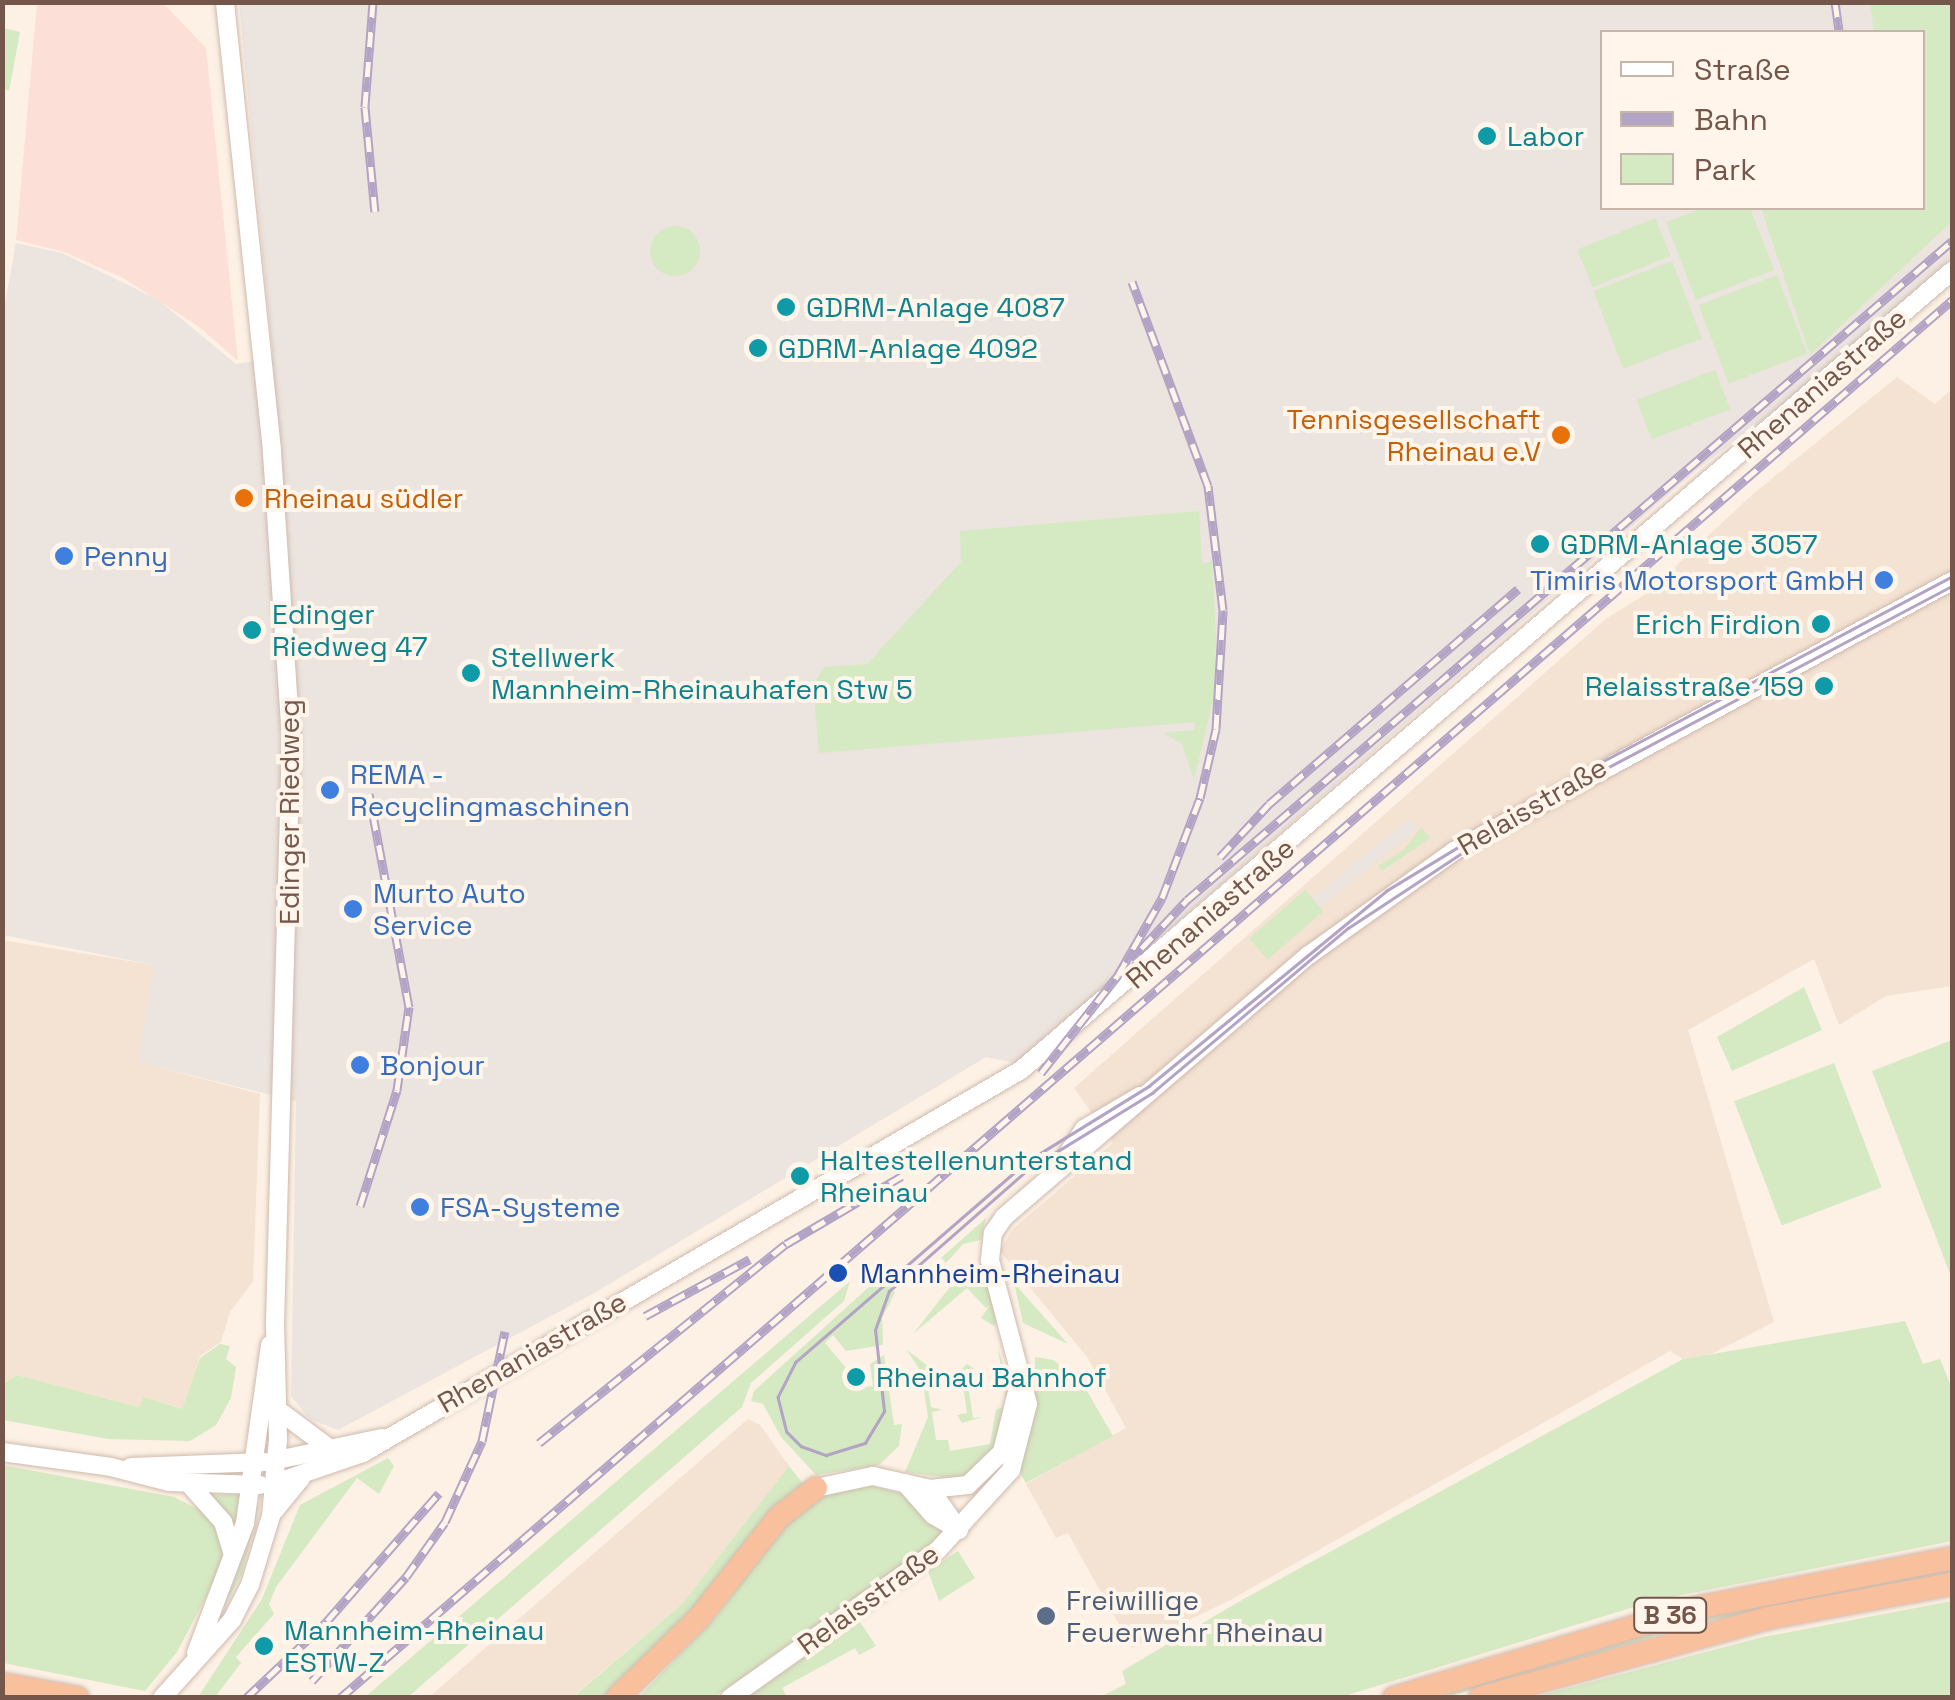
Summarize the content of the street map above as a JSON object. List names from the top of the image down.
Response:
{
  "streets": {
    "highway": ["B 36"],
    "main road": ["Rhenaniastraße", "Relaisstraße", "Edinger Riedweg"]
  },
  "crossings": [
    ["Rhenaniastraße", "Edinger Riedweg"]
  ],
  "places": [
    "Labor",
    "GDRM-Anlage 4087",
    "GDRM-Anlage 4092",
    "Tennisgesellschaft Rheinau e.V",
    "Rheinau südler",
    "GDRM-Anlage 3057",
    "Penny",
    "Timiris Motorsport GmbH",
    "Erich Firdion",
    "Edinger Riedweg 47",
    "Stellwerk Mannheim-Rheinauhafen Stw 5",
    "Relaisstraße 159",
    "REMA - Recyclingmaschinen",
    "Murto Auto Service",
    "Bonjour",
    "Haltestellenunterstand Rheinau",
    "FSA-Systeme",
    "Mannheim-Rheinau",
    "Rheinau Bahnhof",
    "Freiwillige Feuerwehr Rheinau",
    "Mannheim-Rheinau ESTW-Z"
  ],
  "legend": ["Straße", "Bahn", "Park"]
}
